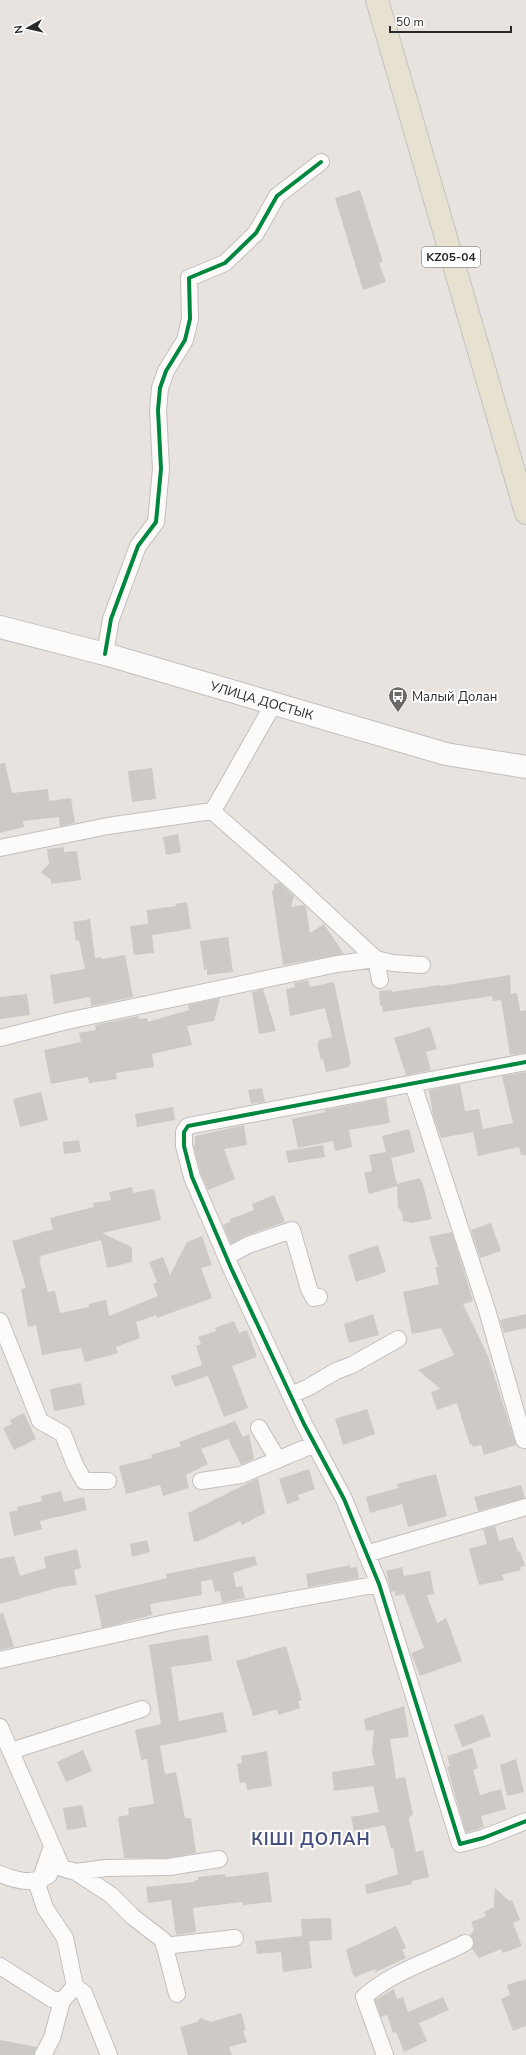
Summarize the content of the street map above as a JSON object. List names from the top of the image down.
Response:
{
  "streets": {
    "main road": ["KZ05-04", "УЛИЦА ДОСТЫК"]
  },
  "districts": ["КІШІ ДОЛАН"],
  "places": {
    "bus stop": ["Малый Долан"]
  },
  "scale_bar": "50 m",
  "north": "left"
}
